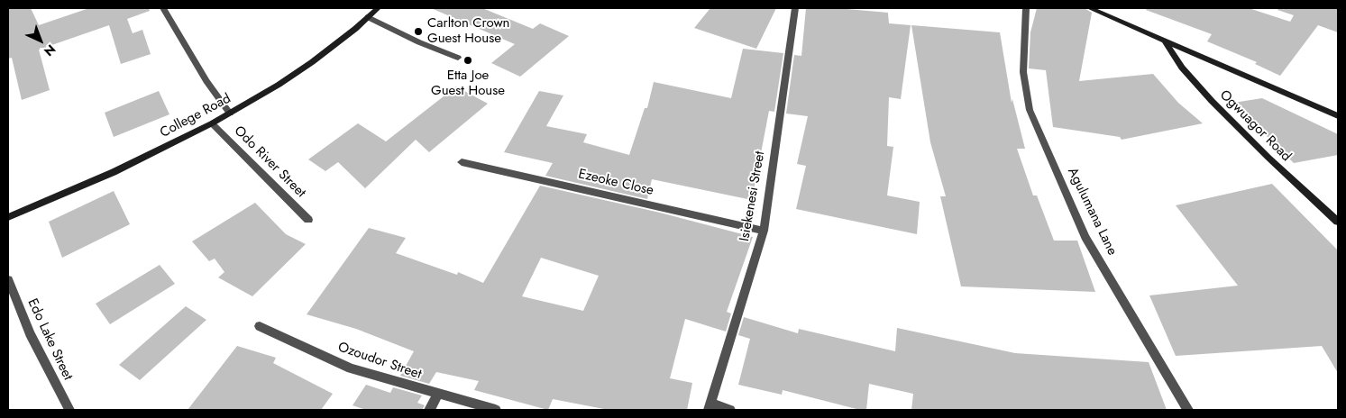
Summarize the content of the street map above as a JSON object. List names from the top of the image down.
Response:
{
  "streets": {
    "street": [
      "College Road",
      "Ogwuagor Road",
      "Odo River Street",
      "Ezeoke Close",
      "Isiekenesi Street",
      "Agulumana Lane",
      "Edo Lake Street",
      "Ozoudor Street"
    ]
  },
  "crossings": [
    ["College Road", "Odo River Street"],
    ["Ezeoke Close", "Isiekenesi Street"]
  ],
  "places": ["Carlton Crown Guest House", "Etta Joe Guest House"],
  "north": "bottom right"
}
